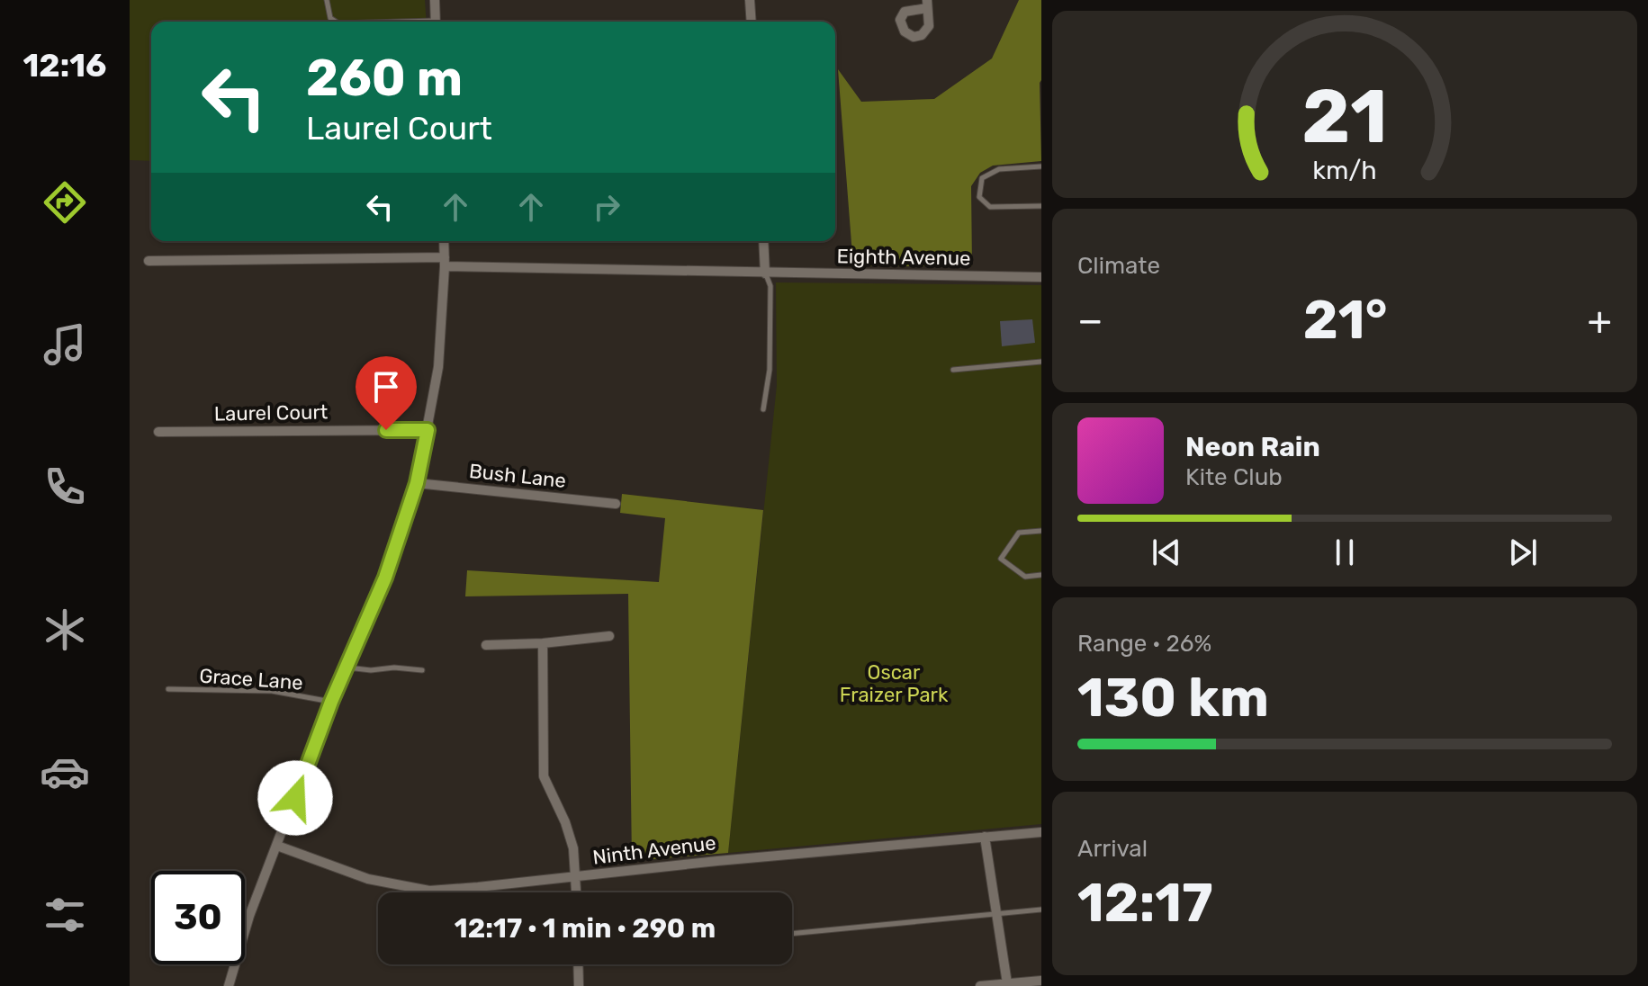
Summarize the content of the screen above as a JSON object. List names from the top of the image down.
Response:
{
  "streets": {
    "street": [
      "Eighth Avenue",
      "Laurel Court",
      "Bush Lane",
      "Ninth Avenue"
    ],
    "lane": ["Grace Lane"]
  },
  "parks": ["Oscar Fraizer Park"],
  "page": {
    "tabs": "12:16",
    "turn": ["260 m", "Laurel Court"],
    "tile": [
      "Climate",
      ["Range · 26%", "130 km"],
      ["Arrival", "12:17"]
    ],
    "heat": ["−", "21°", "+"],
    "song": ["Neon Rain", "Kite Club"],
    "limit": "30",
    "trip": "12:17 · 1 min · 290 m",
    "gauge": ["21", "km/h"]
  }
}
